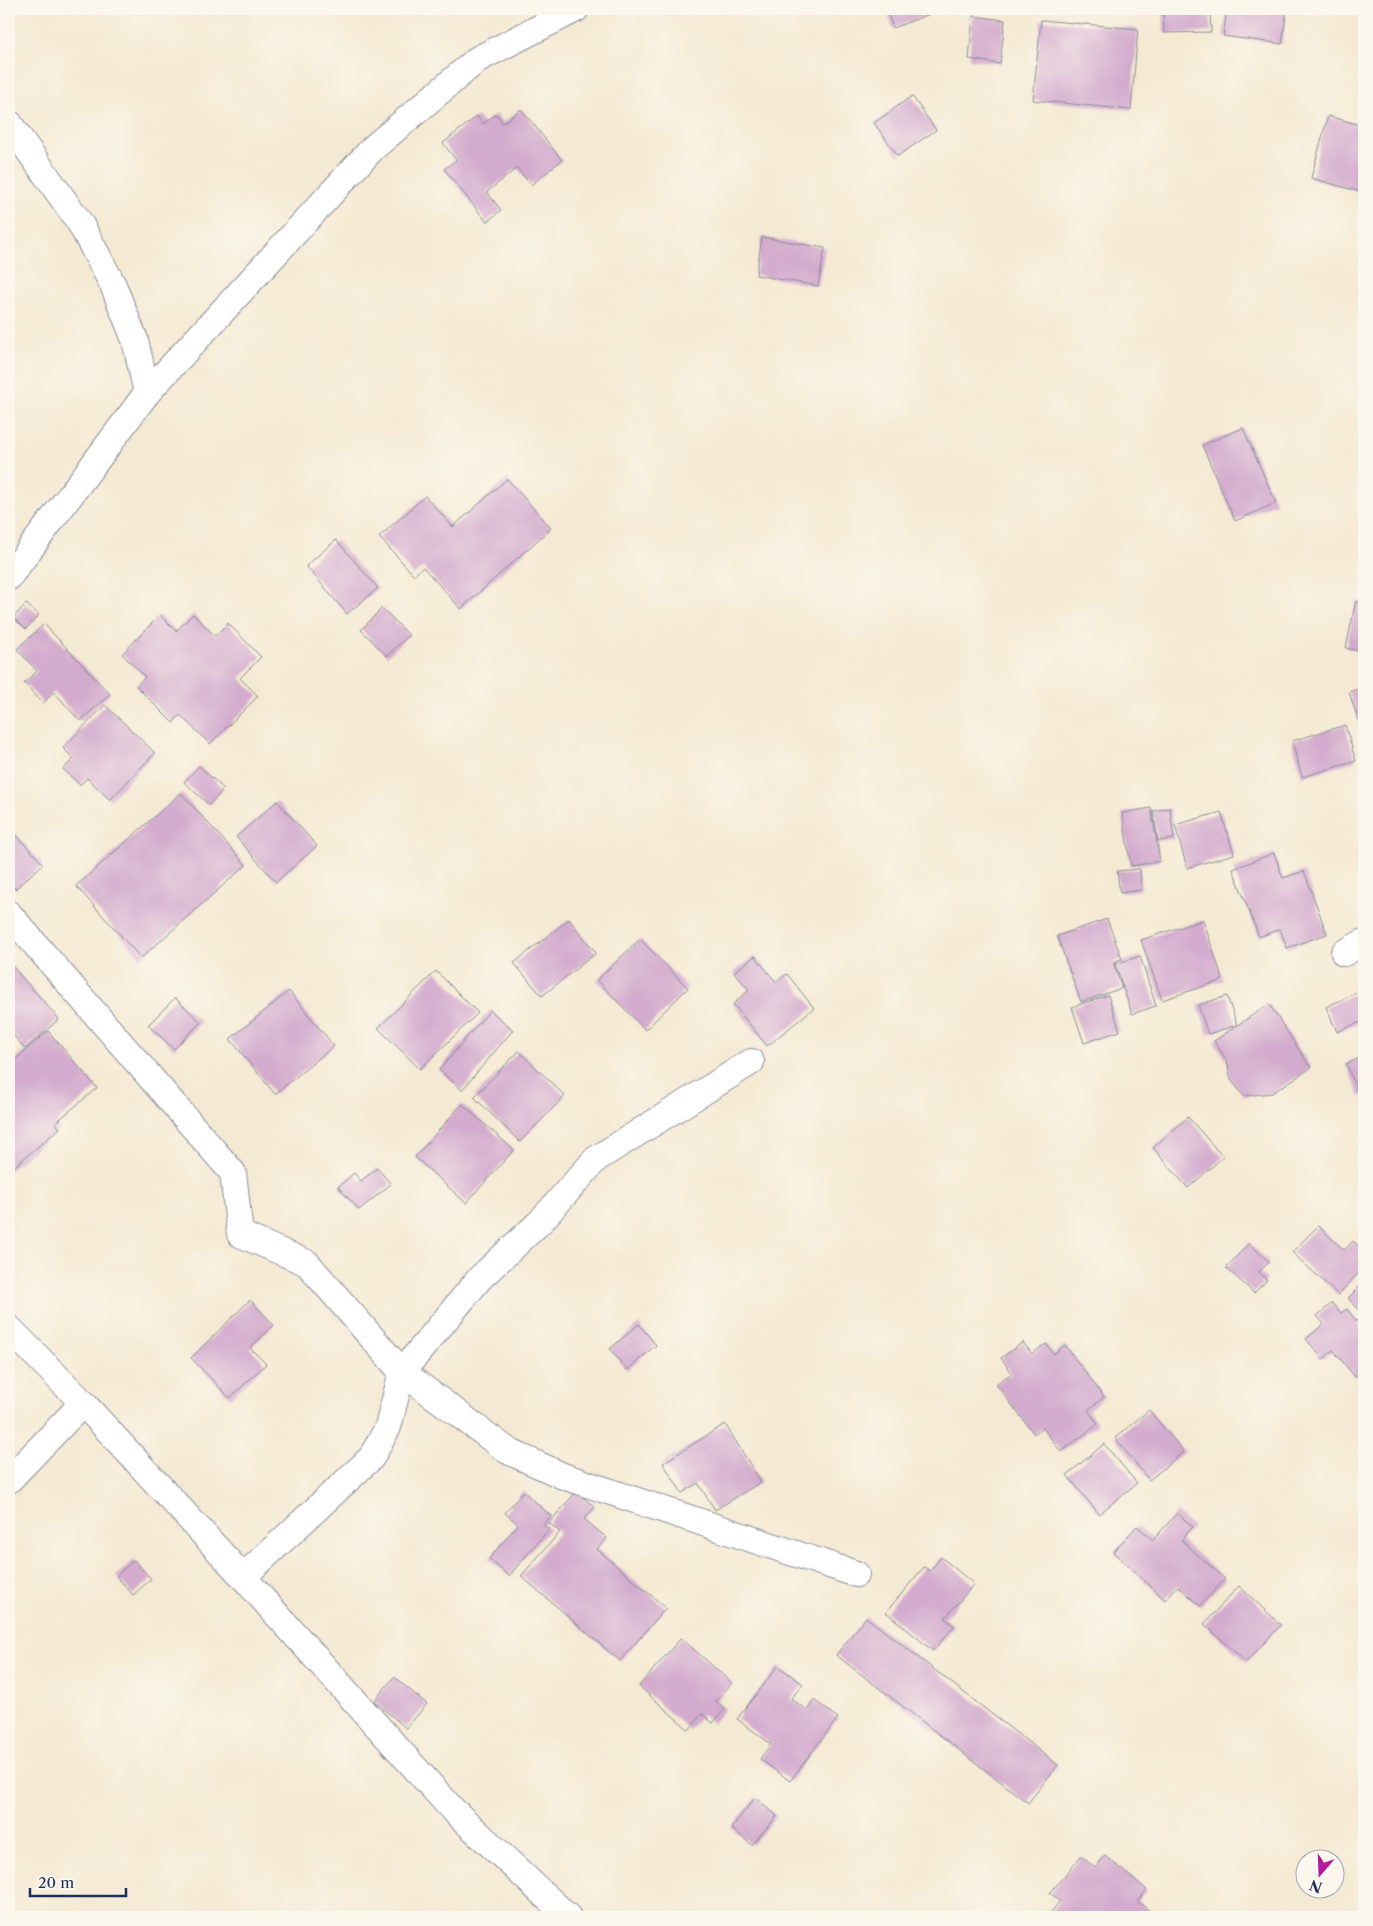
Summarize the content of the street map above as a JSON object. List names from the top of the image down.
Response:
{
  "scale_bar": "20 m",
  "north": "bottom"
}
